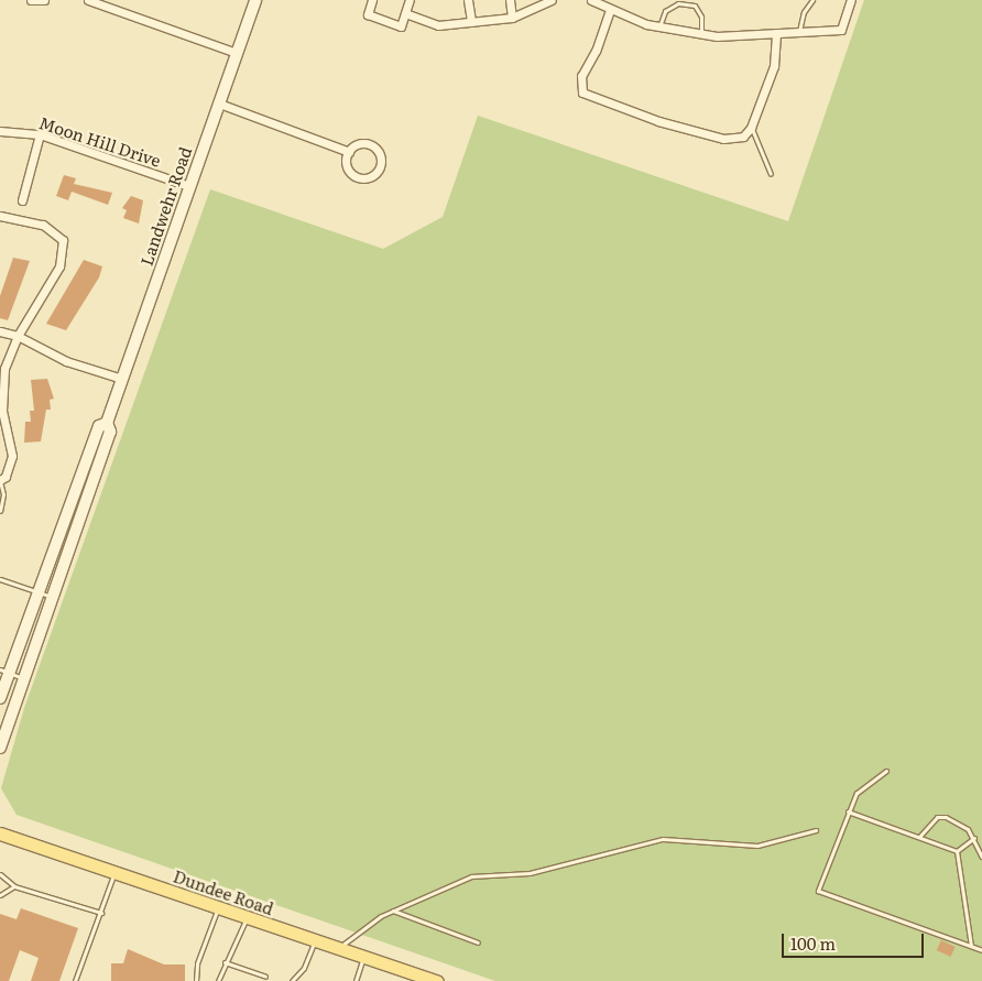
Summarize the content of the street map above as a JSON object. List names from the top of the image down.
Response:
{
  "streets": {
    "main road": ["Landwehr Road", "Dundee Road"],
    "street": ["Moon Hill Drive"]
  },
  "crossings": [
    ["Moon Hill Drive", "Landwehr Road"]
  ],
  "scale_bar": "100 m"
}
